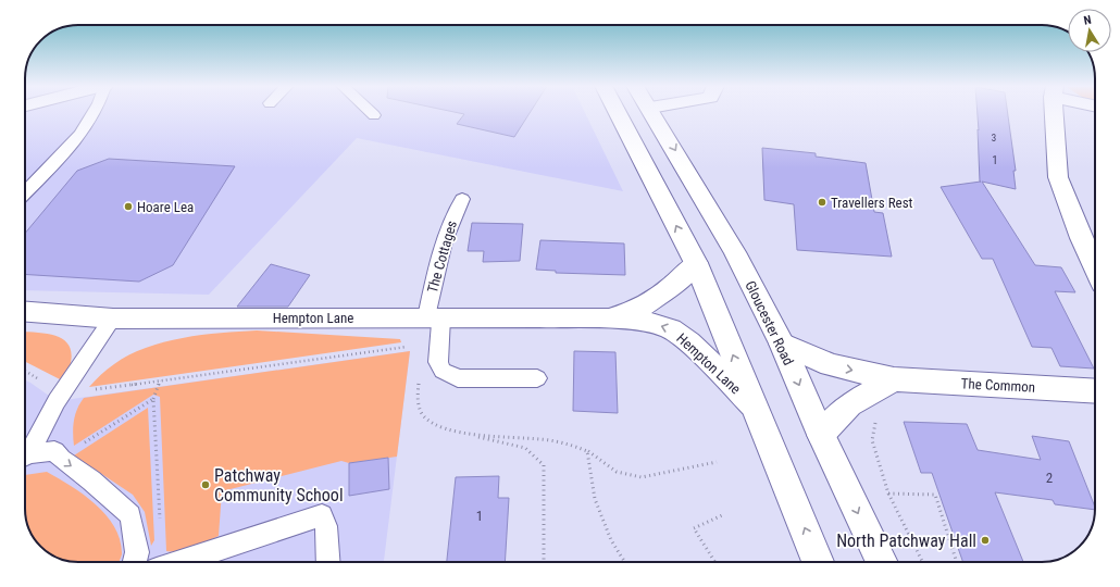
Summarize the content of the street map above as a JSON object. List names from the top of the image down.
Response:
{
  "streets": {
    "street": ["Hempton Lane", "Gloucester Road", "The Common"],
    "lane": ["The Cottages"]
  },
  "crossings": [
    ["The Cottages", "Hempton Lane"],
    ["Gloucester Road", "The Common"]
  ],
  "one_way": ["The Common"],
  "places": [
    "Travellers Rest",
    "Hoare Lea",
    "Patchway Community School",
    "North Patchway Hall"
  ],
  "house_numbers": [
    "3",
    "1",
    "2",
    "1"
  ],
  "north": "top"
}
